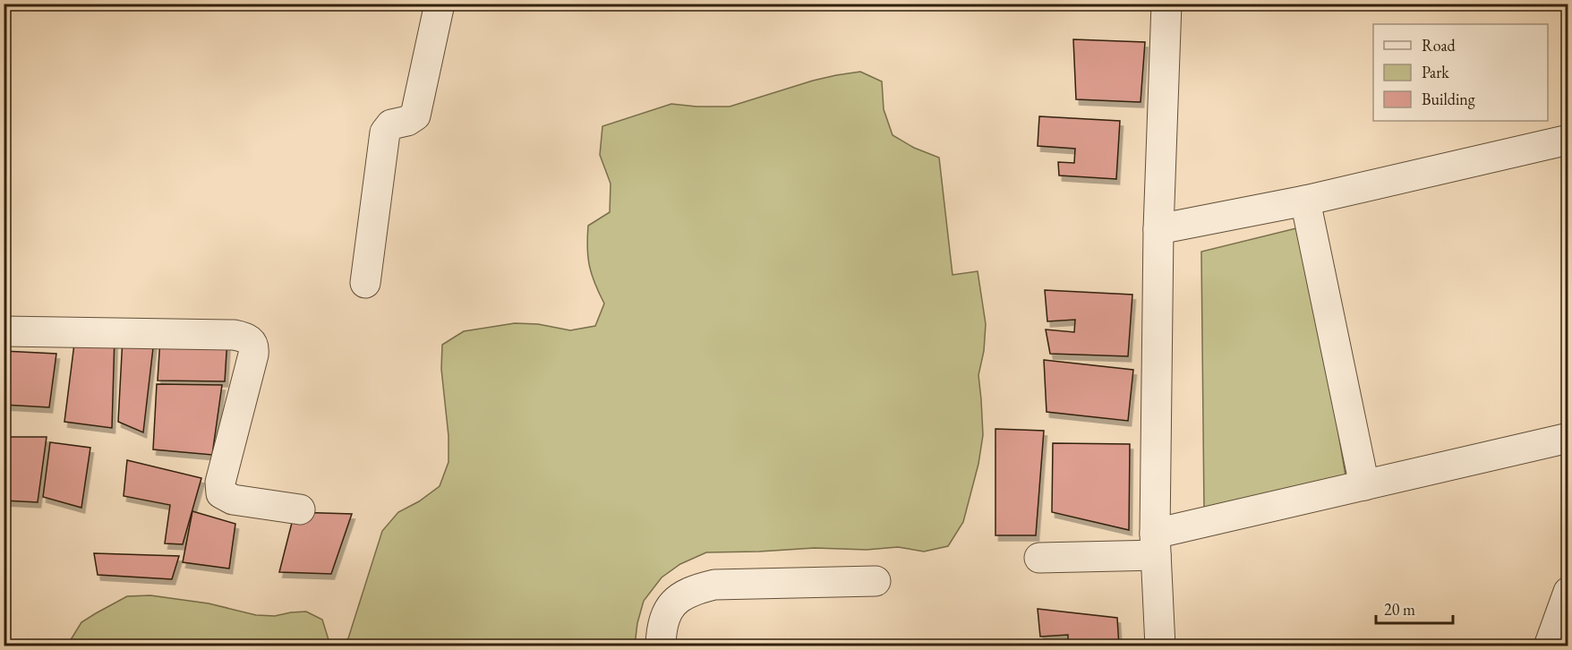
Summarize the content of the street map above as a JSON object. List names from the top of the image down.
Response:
{
  "legend": ["Road", "Park", "Building"],
  "scale_bar": "20 m"
}
